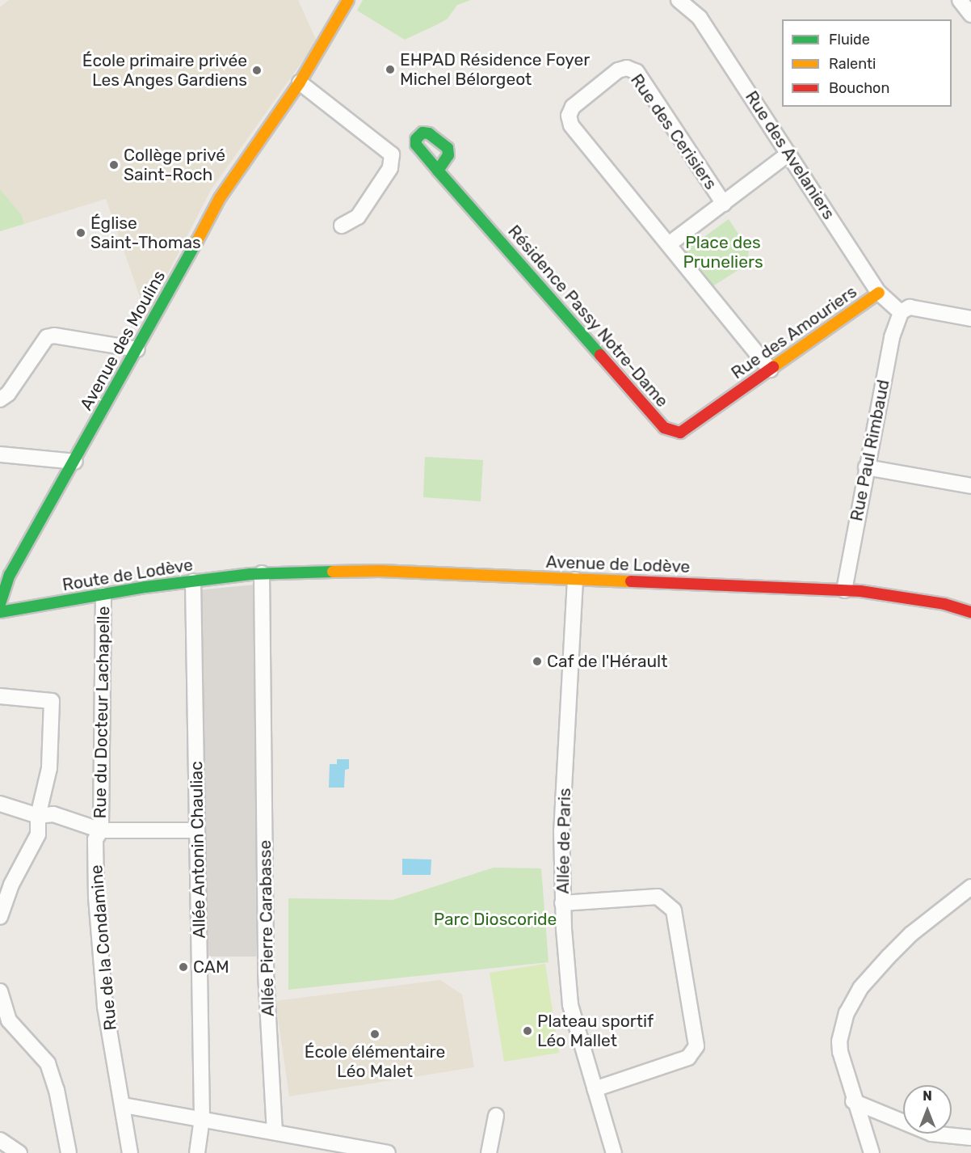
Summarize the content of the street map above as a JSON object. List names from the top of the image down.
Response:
{
  "streets": {
    "street": [
      "Rue des Cerisiers",
      "Rue des Avelaniers",
      "Résidence Passy Notre-Dame",
      "Rue des Amouriers",
      "Avenue des Moulins",
      "Rue Paul Rimbaud",
      "Avenue de Lodève",
      "Route de Lodève",
      "Rue du Docteur Lachapelle",
      "Allée de Paris",
      "Allée Antonin Chauliac",
      "Allée Pierre Carabasse",
      "Rue de la Condamine"
    ]
  },
  "crossings": [
    ["Rue des Avelaniers", "Rue des Amouriers"],
    ["Rue des Avelaniers", "Rue Paul Rimbaud"],
    ["Résidence Passy Notre-Dame", "Rue des Amouriers"],
    ["Rue Paul Rimbaud", "Avenue de Lodève"],
    ["Avenue de Lodève", "Route de Lodève"],
    ["Avenue de Lodève", "Allée de Paris"],
    ["Avenue de Lodève", "Allée Pierre Carabasse"],
    ["Route de Lodève", "Rue du Docteur Lachapelle"],
    ["Route de Lodève", "Allée Antonin Chauliac"],
    ["Route de Lodève", "Allée Pierre Carabasse"],
    ["Rue du Docteur Lachapelle", "Rue de la Condamine"]
  ],
  "parks": ["Place des Pruneliers", "Parc Dioscoride"],
  "places": [
    "EHPAD Résidence Foyer Michel Bélorgeot",
    "École primaire privée Les Anges Gardiens",
    "Collège privé Saint-Roch",
    "Église Saint-Thomas",
    "Caf de l'Hérault",
    "CAM",
    "Plateau sportif Léo Mallet",
    "École élémentaire Léo Malet"
  ],
  "legend": ["Fluide", "Ralenti", "Bouchon"],
  "north": "top"
}
